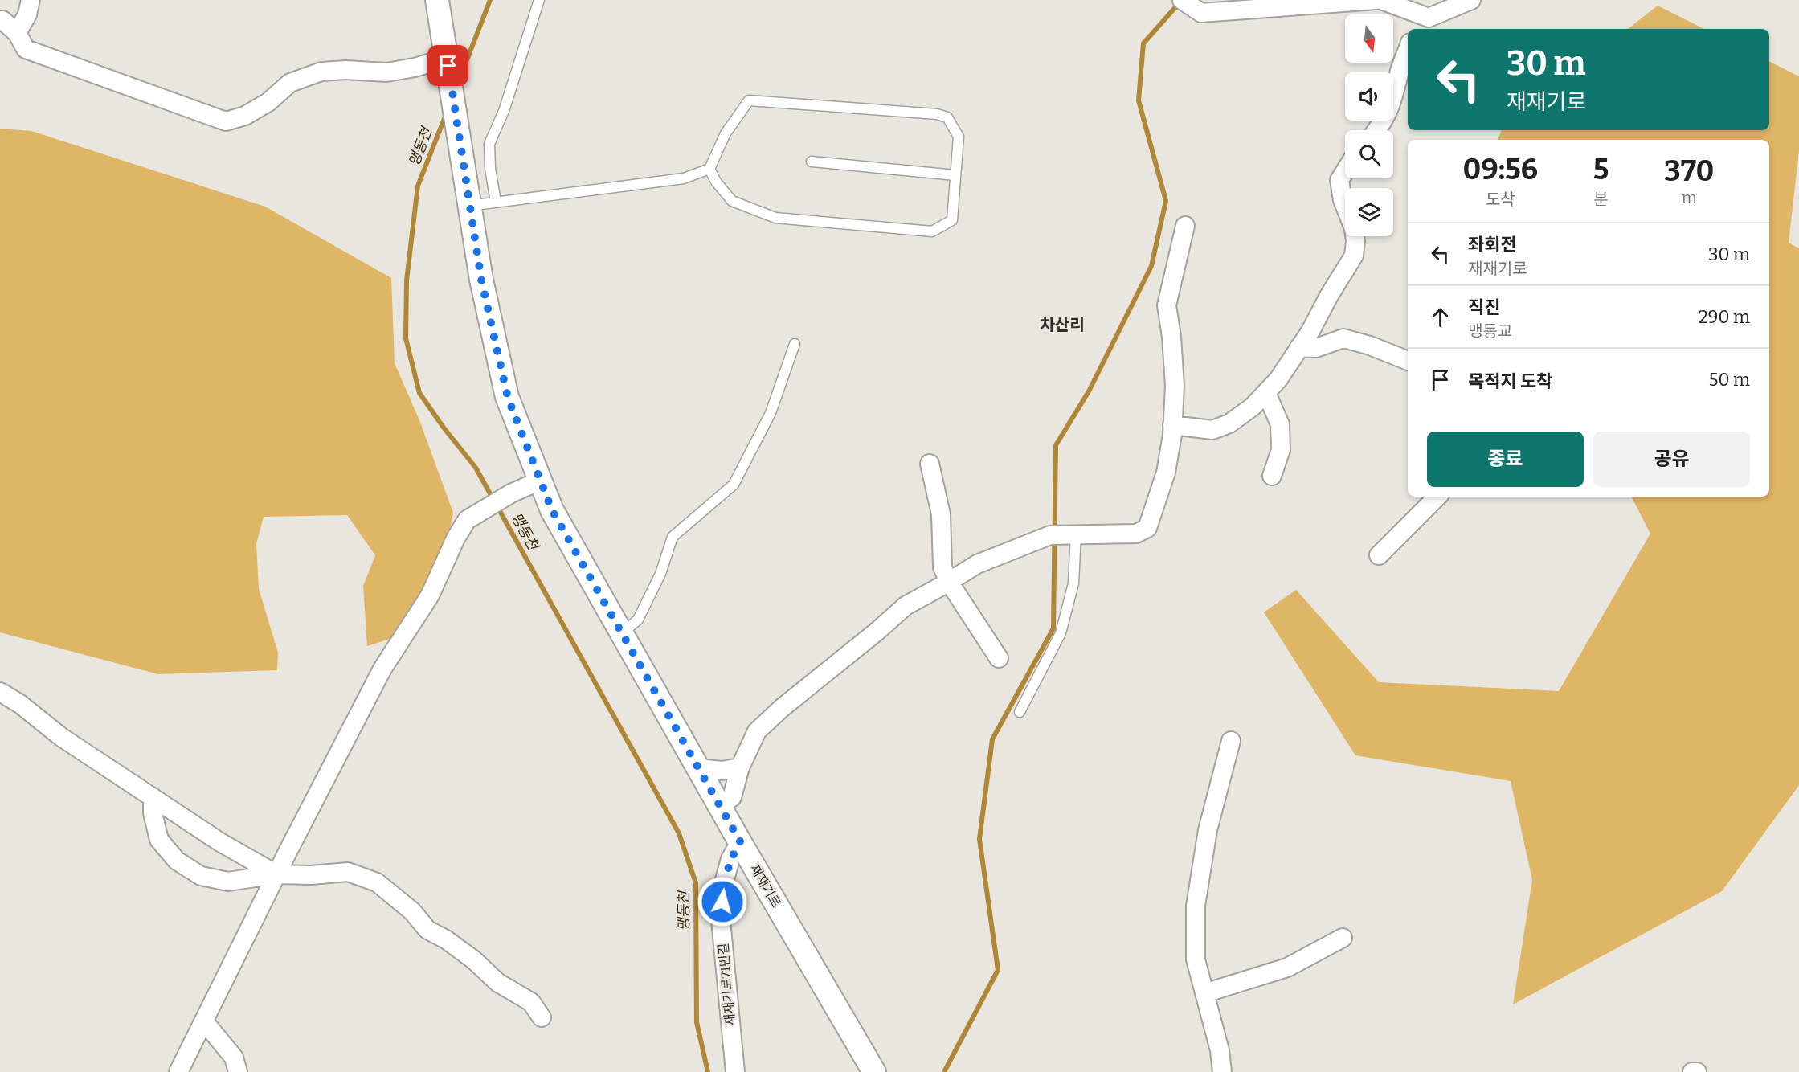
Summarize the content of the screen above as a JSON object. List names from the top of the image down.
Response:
{
  "streets": {
    "street": ["재재기로", "재재기로71번길"]
  },
  "crossings": [
    ["재재기로", "재재기로71번길"]
  ],
  "districts": ["차산리"],
  "water": ["맹동천"],
  "north": "bottom",
  "page": {
    "turn": ["30 m", "재재기로"],
    "eta": [
      "09:56",
      "도착",
      "5",
      "분",
      "370",
      "m"
    ],
    "list": [
      {
        "name": "좌회전",
        "note": "재재기로",
        "value": "30 m"
      },
      {
        "name": "직진",
        "note": "맹동교",
        "value": "290 m"
      },
      {
        "name": "목적지 도착",
        "value": "50 m"
      }
    ],
    "buttons": ["종료", "공유"]
  }
}
